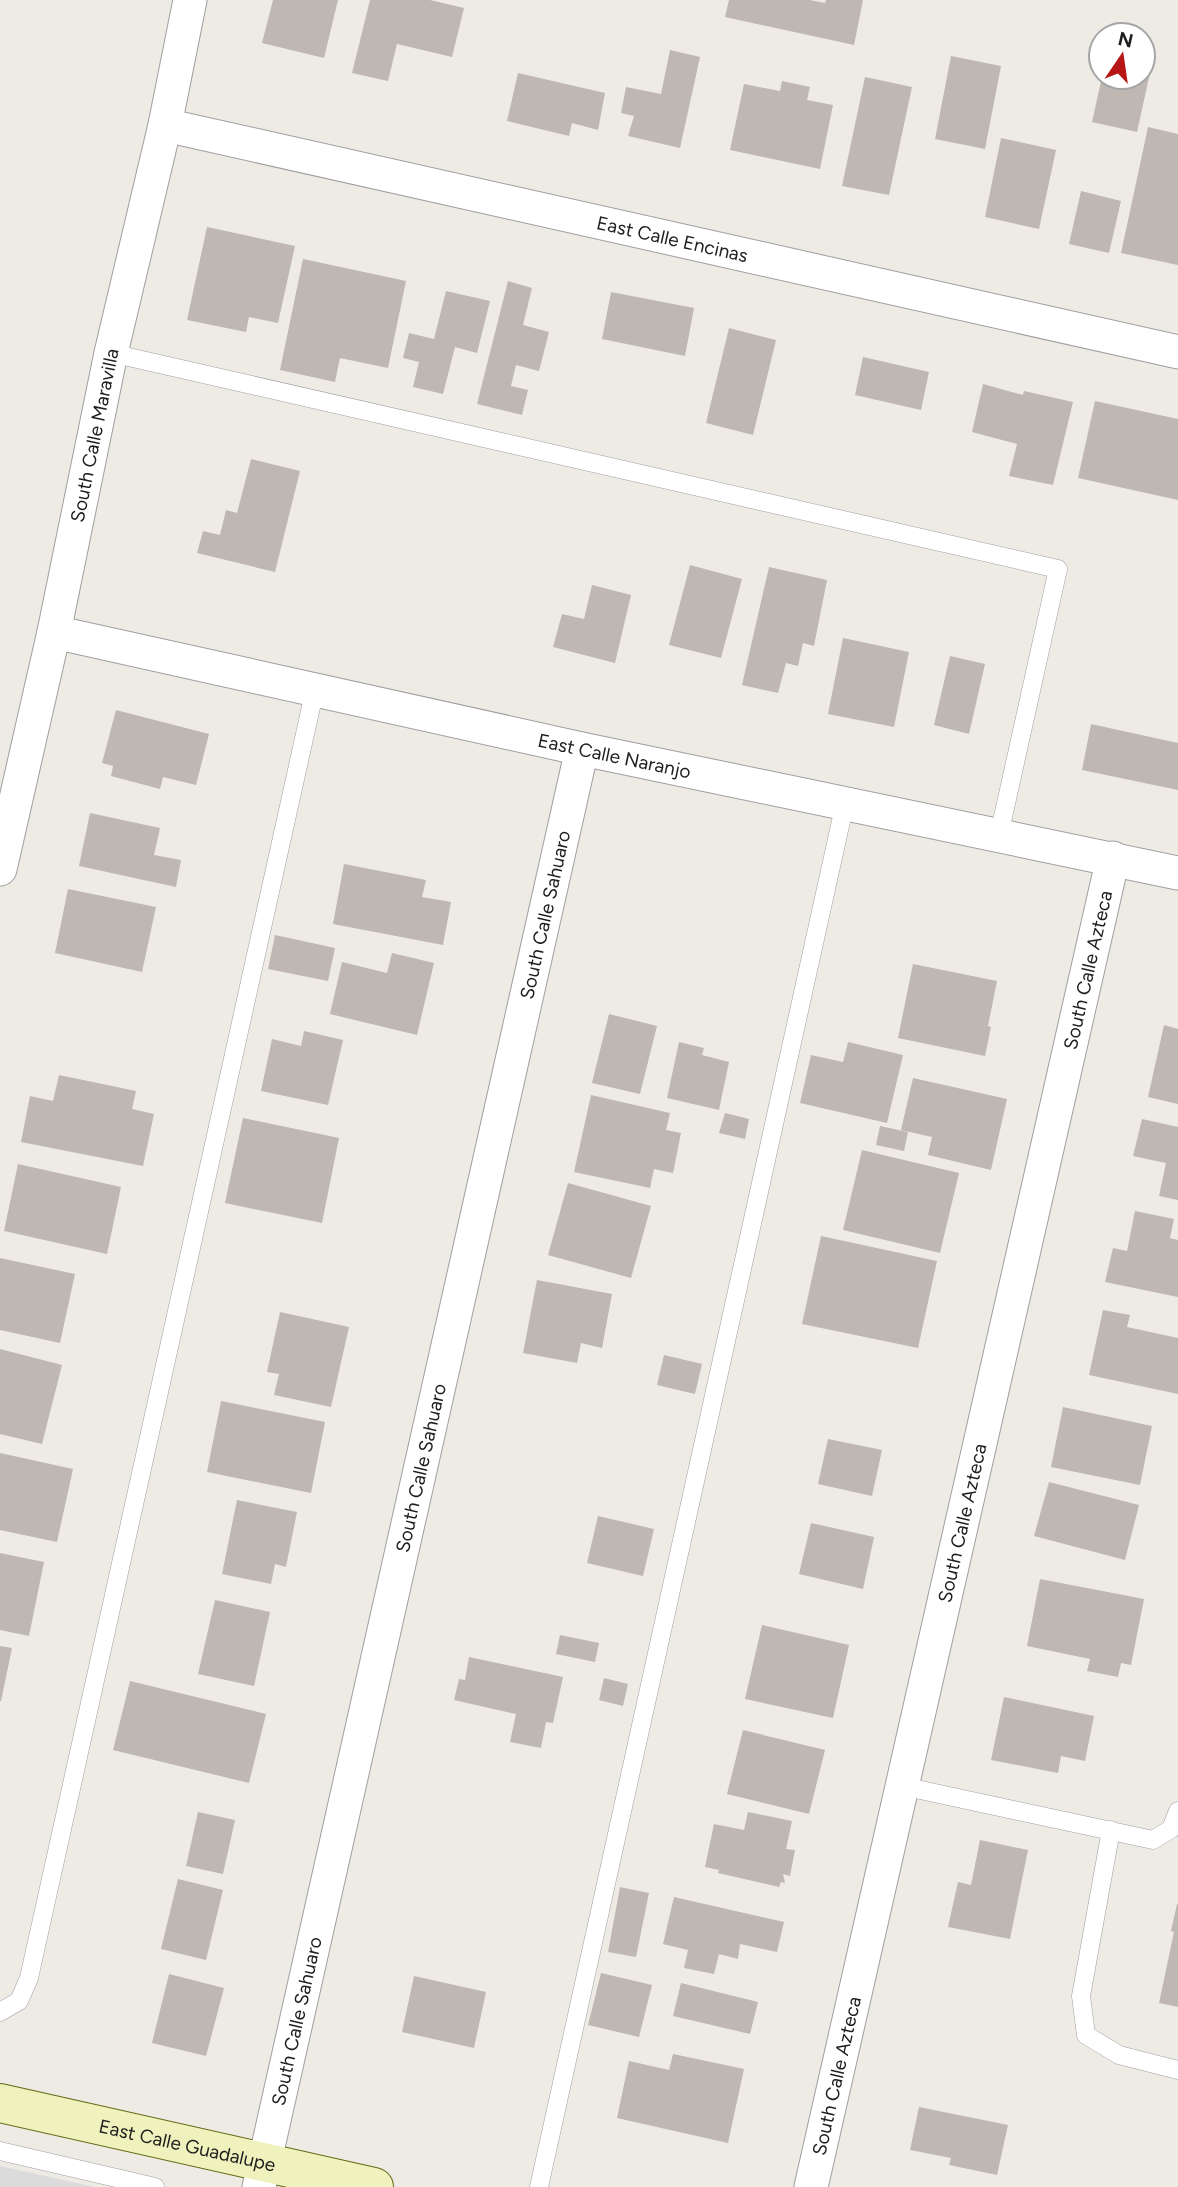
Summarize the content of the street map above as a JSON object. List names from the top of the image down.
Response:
{
  "streets": {
    "main road": ["East Calle Guadalupe"],
    "street": [
      "East Calle Encinas",
      "South Calle Maravilla",
      "East Calle Naranjo",
      "South Calle Sahuaro",
      "South Calle Azteca"
    ]
  },
  "crossings": [
    ["East Calle Encinas", "South Calle Maravilla"],
    ["South Calle Maravilla", "East Calle Naranjo"],
    ["East Calle Naranjo", "South Calle Sahuaro"],
    ["East Calle Naranjo", "South Calle Azteca"],
    ["South Calle Sahuaro", "East Calle Guadalupe"]
  ],
  "north": "top"
}
